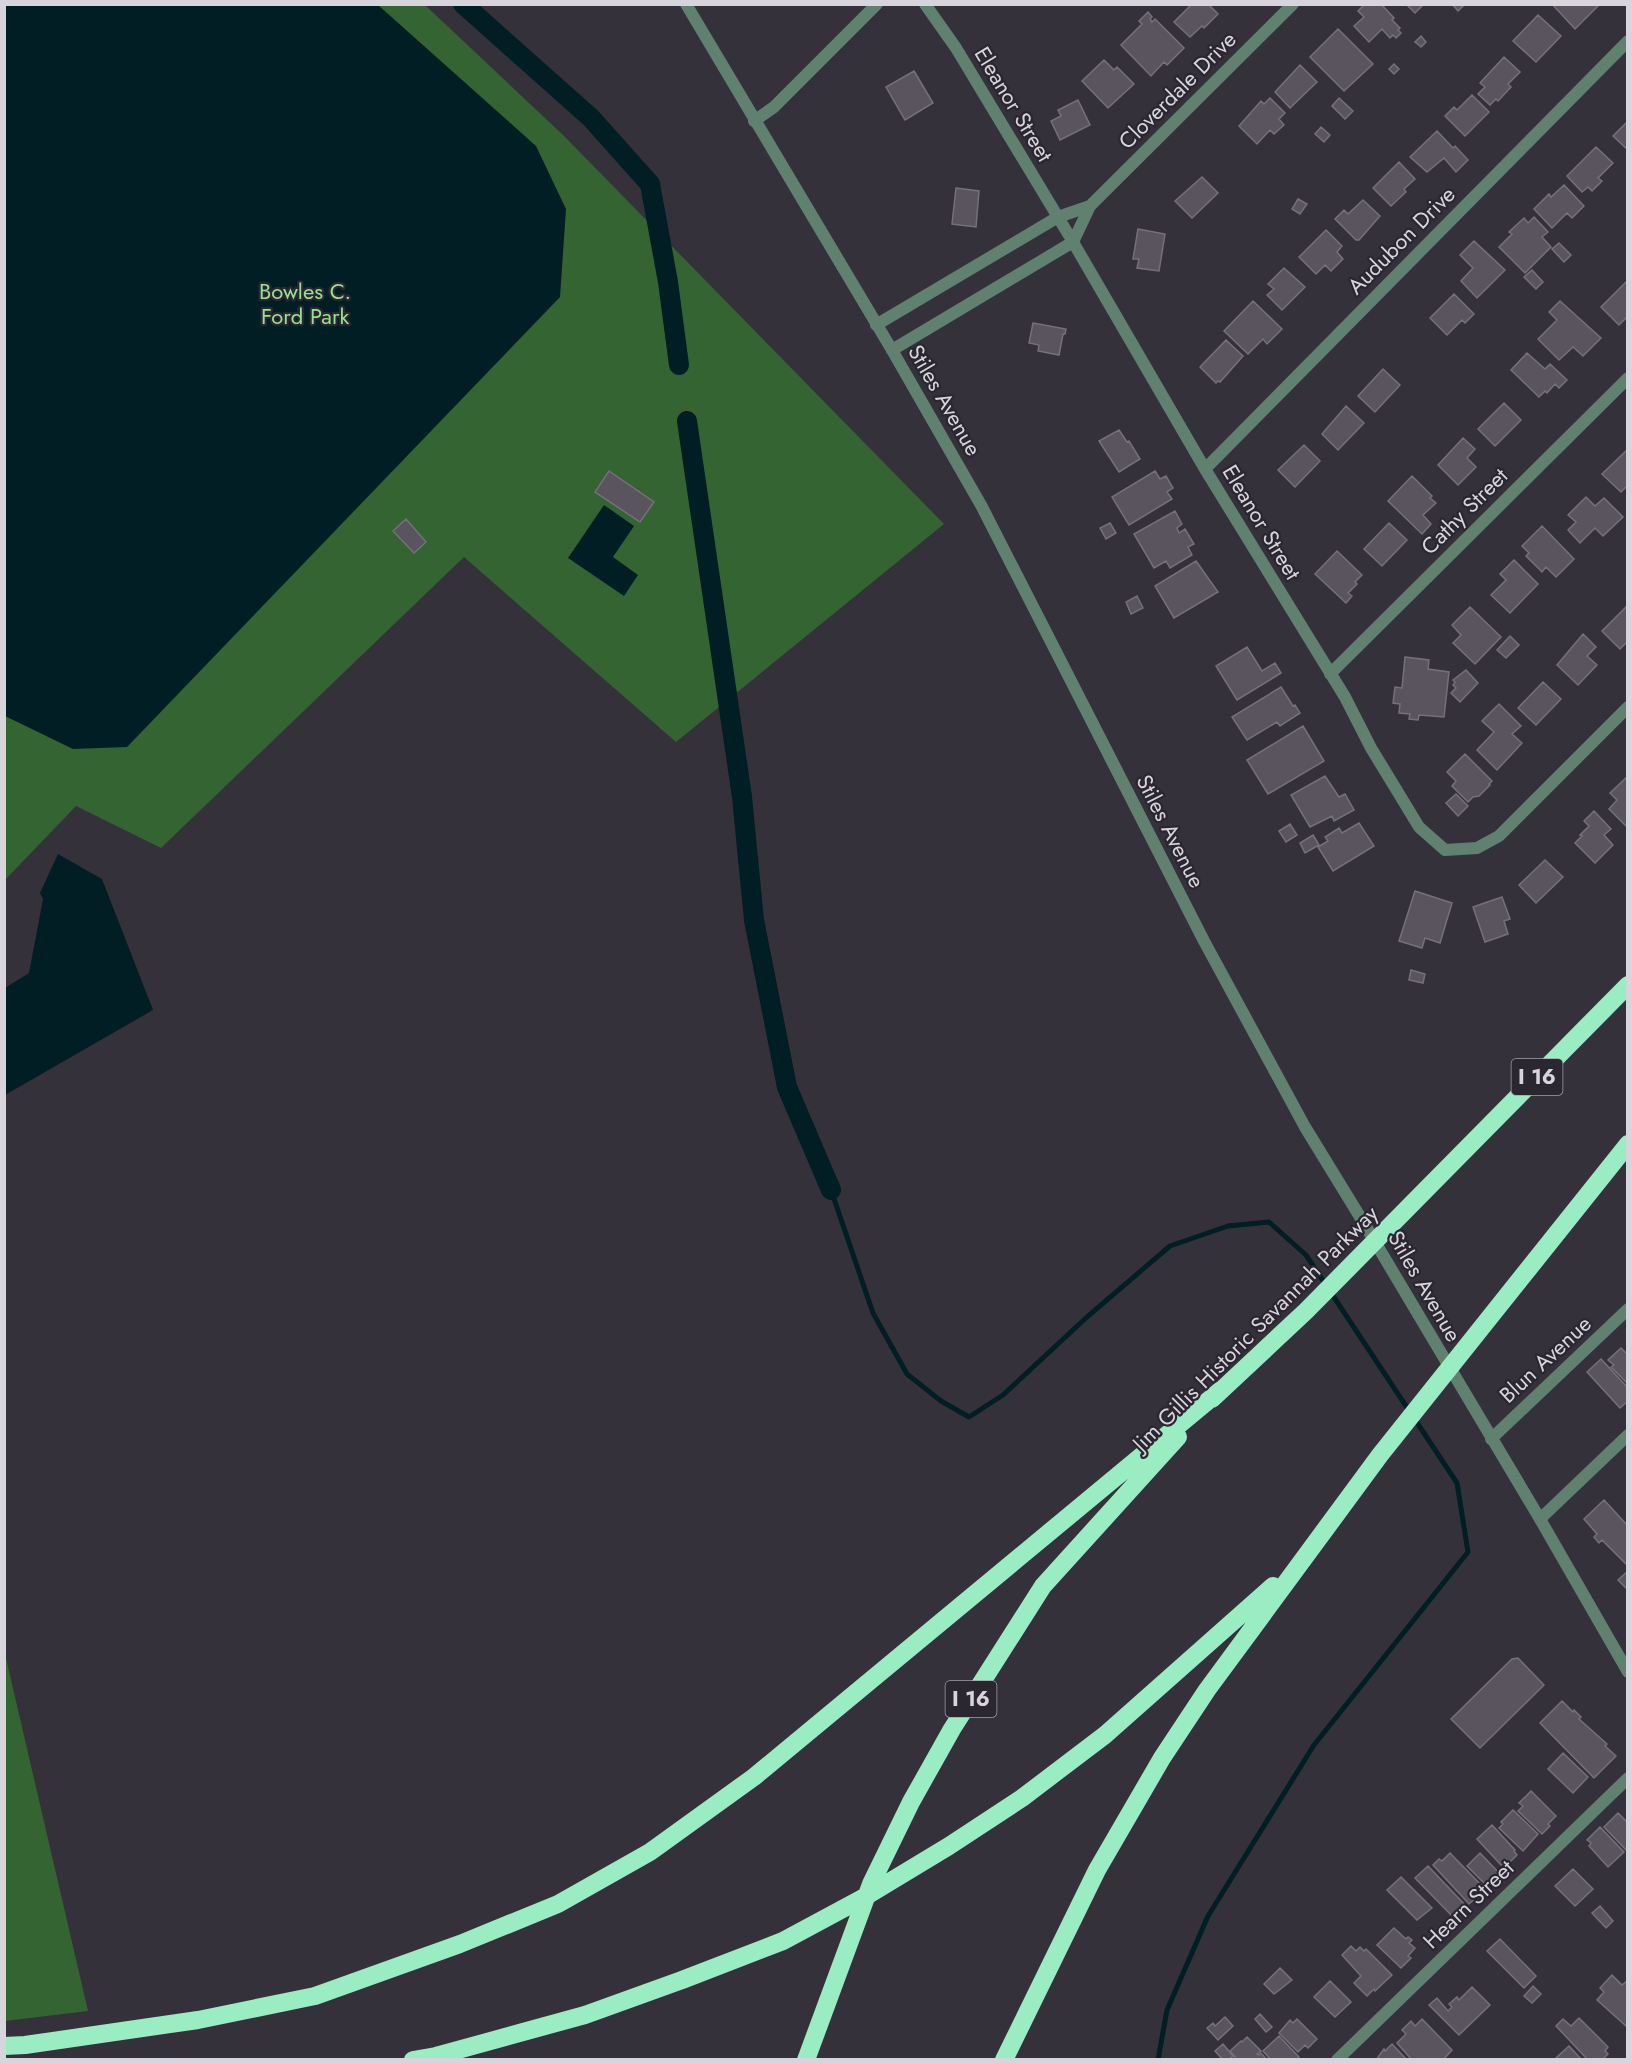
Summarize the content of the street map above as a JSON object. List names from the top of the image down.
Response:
{
  "streets": {
    "highway": ["I 16", "Jim Gillis Historic Savannah Parkway"],
    "street": [
      "Cloverdale Drive",
      "Eleanor Street",
      "Audubon Drive",
      "Stiles Avenue",
      "Cathy Street",
      "Blun Avenue",
      "Hearn Street"
    ]
  },
  "crossings": [
    ["Cloverdale Drive", "Eleanor Street"],
    ["Cloverdale Drive", "Stiles Avenue"],
    ["Eleanor Street", "Audubon Drive"],
    ["Eleanor Street", "Cathy Street"],
    ["Stiles Avenue", "Blun Avenue"]
  ],
  "parks": ["Bowles C. Ford Park"]
}
